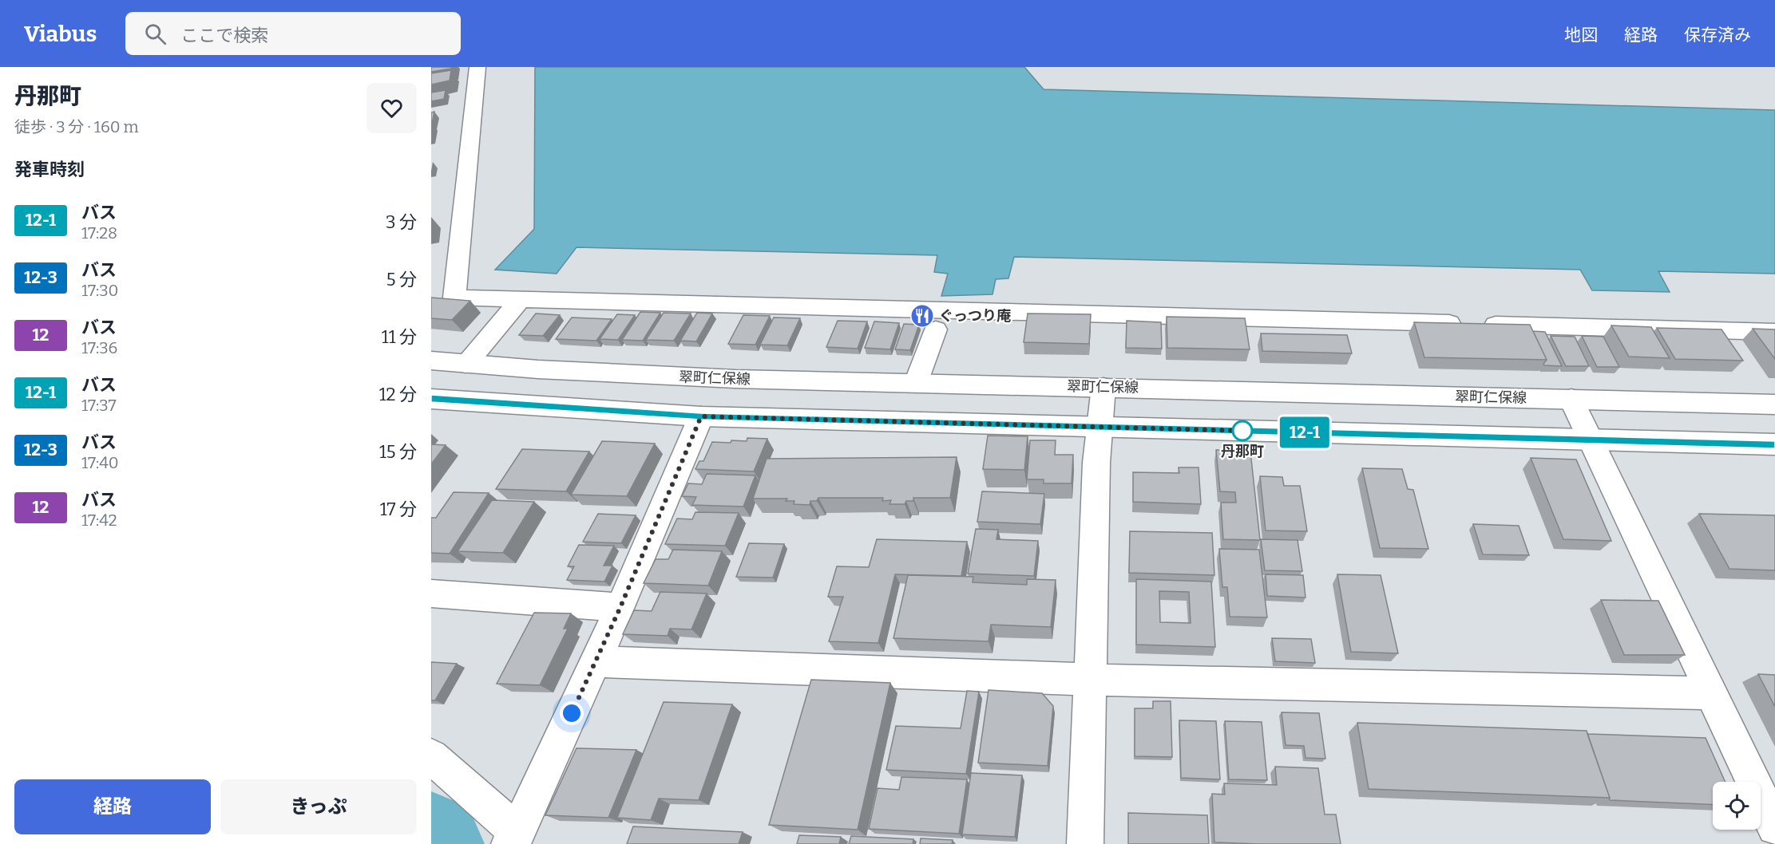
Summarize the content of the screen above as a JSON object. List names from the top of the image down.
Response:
{
  "streets": {
    "main road": ["翠町仁保線"]
  },
  "places": {
    "restaurant": ["ぐっつり庵"],
    "other": ["丹那町"]
  },
  "lines": ["bus line 12-1"],
  "page": {
    "header": "Viabus",
    "search": "ここで検索",
    "nav": ["地図", "経路", "保存済み"],
    "heading": [
      ["丹那町", "徒歩 · 3 分 · 160 m"],
      "発車時刻"
    ],
    "on_map": "12-1",
    "list": [
      {
        "mark": "12-1",
        "name": "バス",
        "note": "17:28",
        "value": "3 分"
      },
      {
        "mark": "12-3",
        "name": "バス",
        "note": "17:30",
        "value": "5 分"
      },
      {
        "mark": "12",
        "name": "バス",
        "note": "17:36",
        "value": "11 分"
      },
      {
        "mark": "12-1",
        "name": "バス",
        "note": "17:37",
        "value": "12 分"
      },
      {
        "mark": "12-3",
        "name": "バス",
        "note": "17:40",
        "value": "15 分"
      },
      {
        "mark": "12",
        "name": "バス",
        "note": "17:42",
        "value": "17 分"
      }
    ],
    "buttons": ["経路", "きっぷ"]
  }
}
